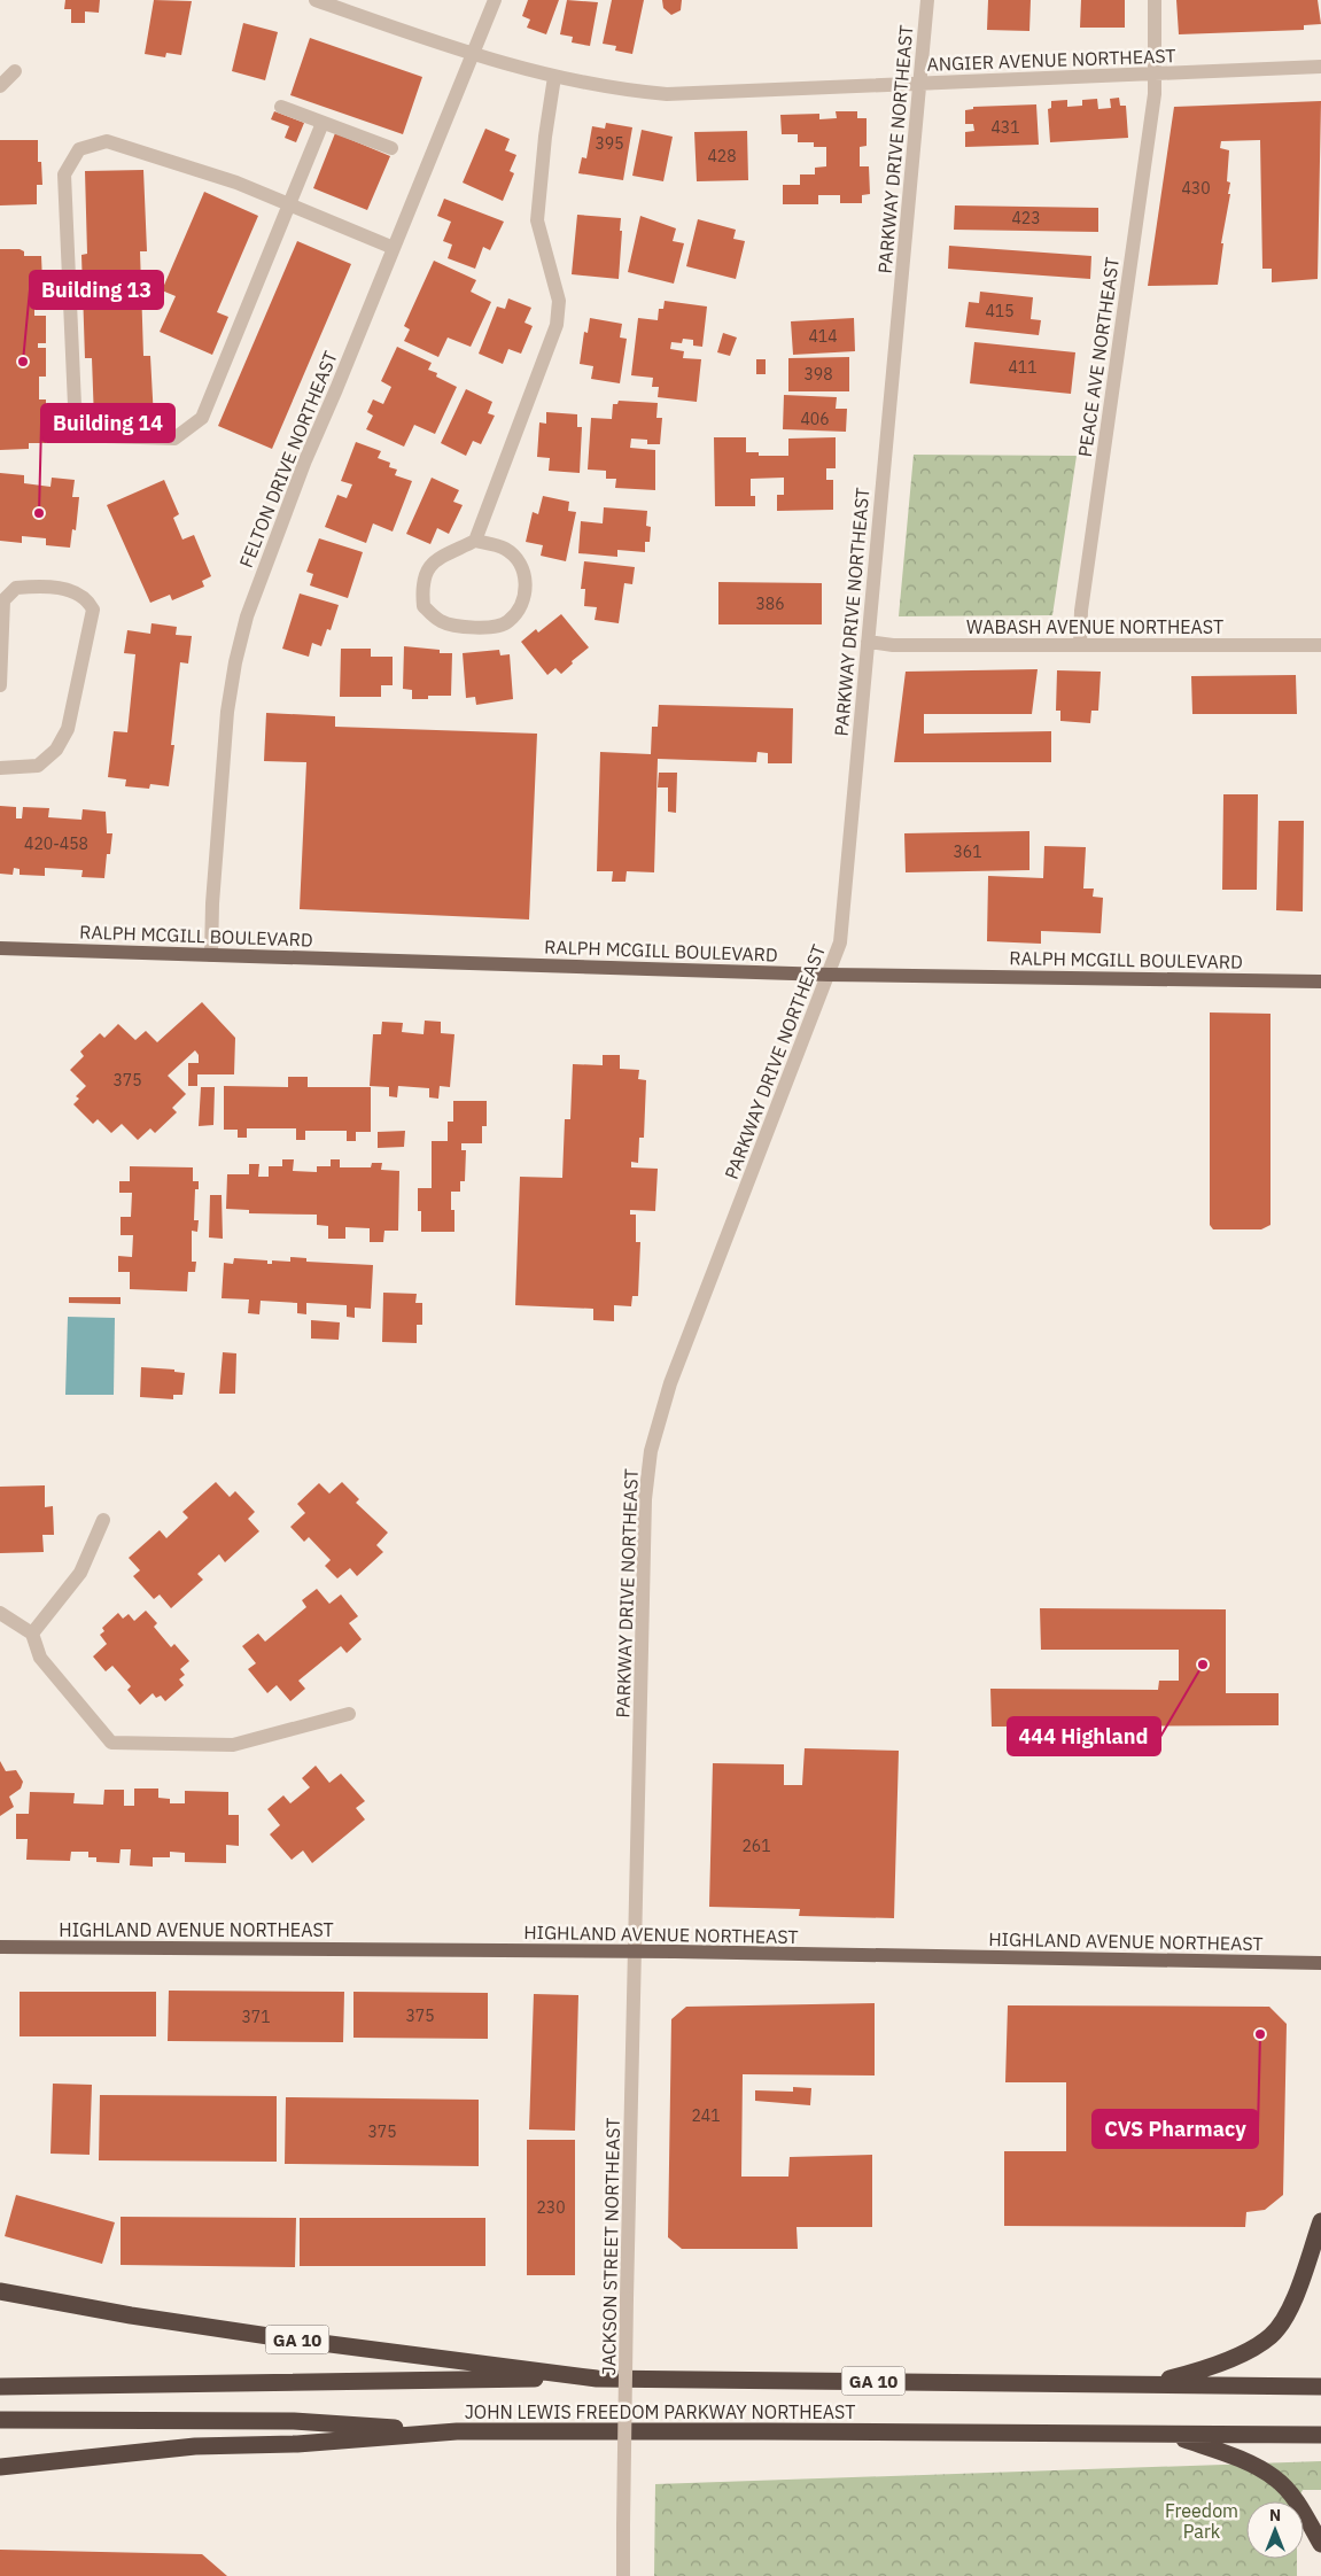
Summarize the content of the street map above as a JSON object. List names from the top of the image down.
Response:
{
  "streets": {
    "highway": ["GA 10", "JOHN LEWIS FREEDOM PARKWAY NORTHEAST"],
    "main road": ["RALPH MCGILL BOULEVARD", "HIGHLAND AVENUE NORTHEAST"],
    "street": [
      "ANGIER AVENUE NORTHEAST",
      "PARKWAY DRIVE NORTHEAST",
      "PEACE AVE NORTHEAST",
      "FELTON DRIVE NORTHEAST",
      "WABASH AVENUE NORTHEAST",
      "JACKSON STREET NORTHEAST"
    ]
  },
  "crossings": [
    ["ANGIER AVENUE NORTHEAST", "PARKWAY DRIVE NORTHEAST"],
    ["ANGIER AVENUE NORTHEAST", "PEACE AVE NORTHEAST"],
    ["ANGIER AVENUE NORTHEAST", "FELTON DRIVE NORTHEAST"],
    ["PARKWAY DRIVE NORTHEAST", "WABASH AVENUE NORTHEAST"],
    ["PARKWAY DRIVE NORTHEAST", "RALPH MCGILL BOULEVARD"],
    ["PARKWAY DRIVE NORTHEAST", "HIGHLAND AVENUE NORTHEAST"],
    ["PARKWAY DRIVE NORTHEAST", "JACKSON STREET NORTHEAST"],
    ["PEACE AVE NORTHEAST", "WABASH AVENUE NORTHEAST"],
    ["FELTON DRIVE NORTHEAST", "RALPH MCGILL BOULEVARD"],
    ["HIGHLAND AVENUE NORTHEAST", "JACKSON STREET NORTHEAST"]
  ],
  "parks": ["Freedom Park"],
  "places": [
    "Building 13",
    "Building 14",
    "444 Highland",
    "CVS Pharmacy"
  ],
  "house_numbers": [
    "431",
    "395",
    "428",
    "430",
    "423",
    "415",
    "414",
    "411",
    "398",
    "406",
    "386",
    "420-458",
    "361",
    "375",
    "261",
    "375",
    "371",
    "241",
    "375",
    "230"
  ],
  "north": "top"
}
